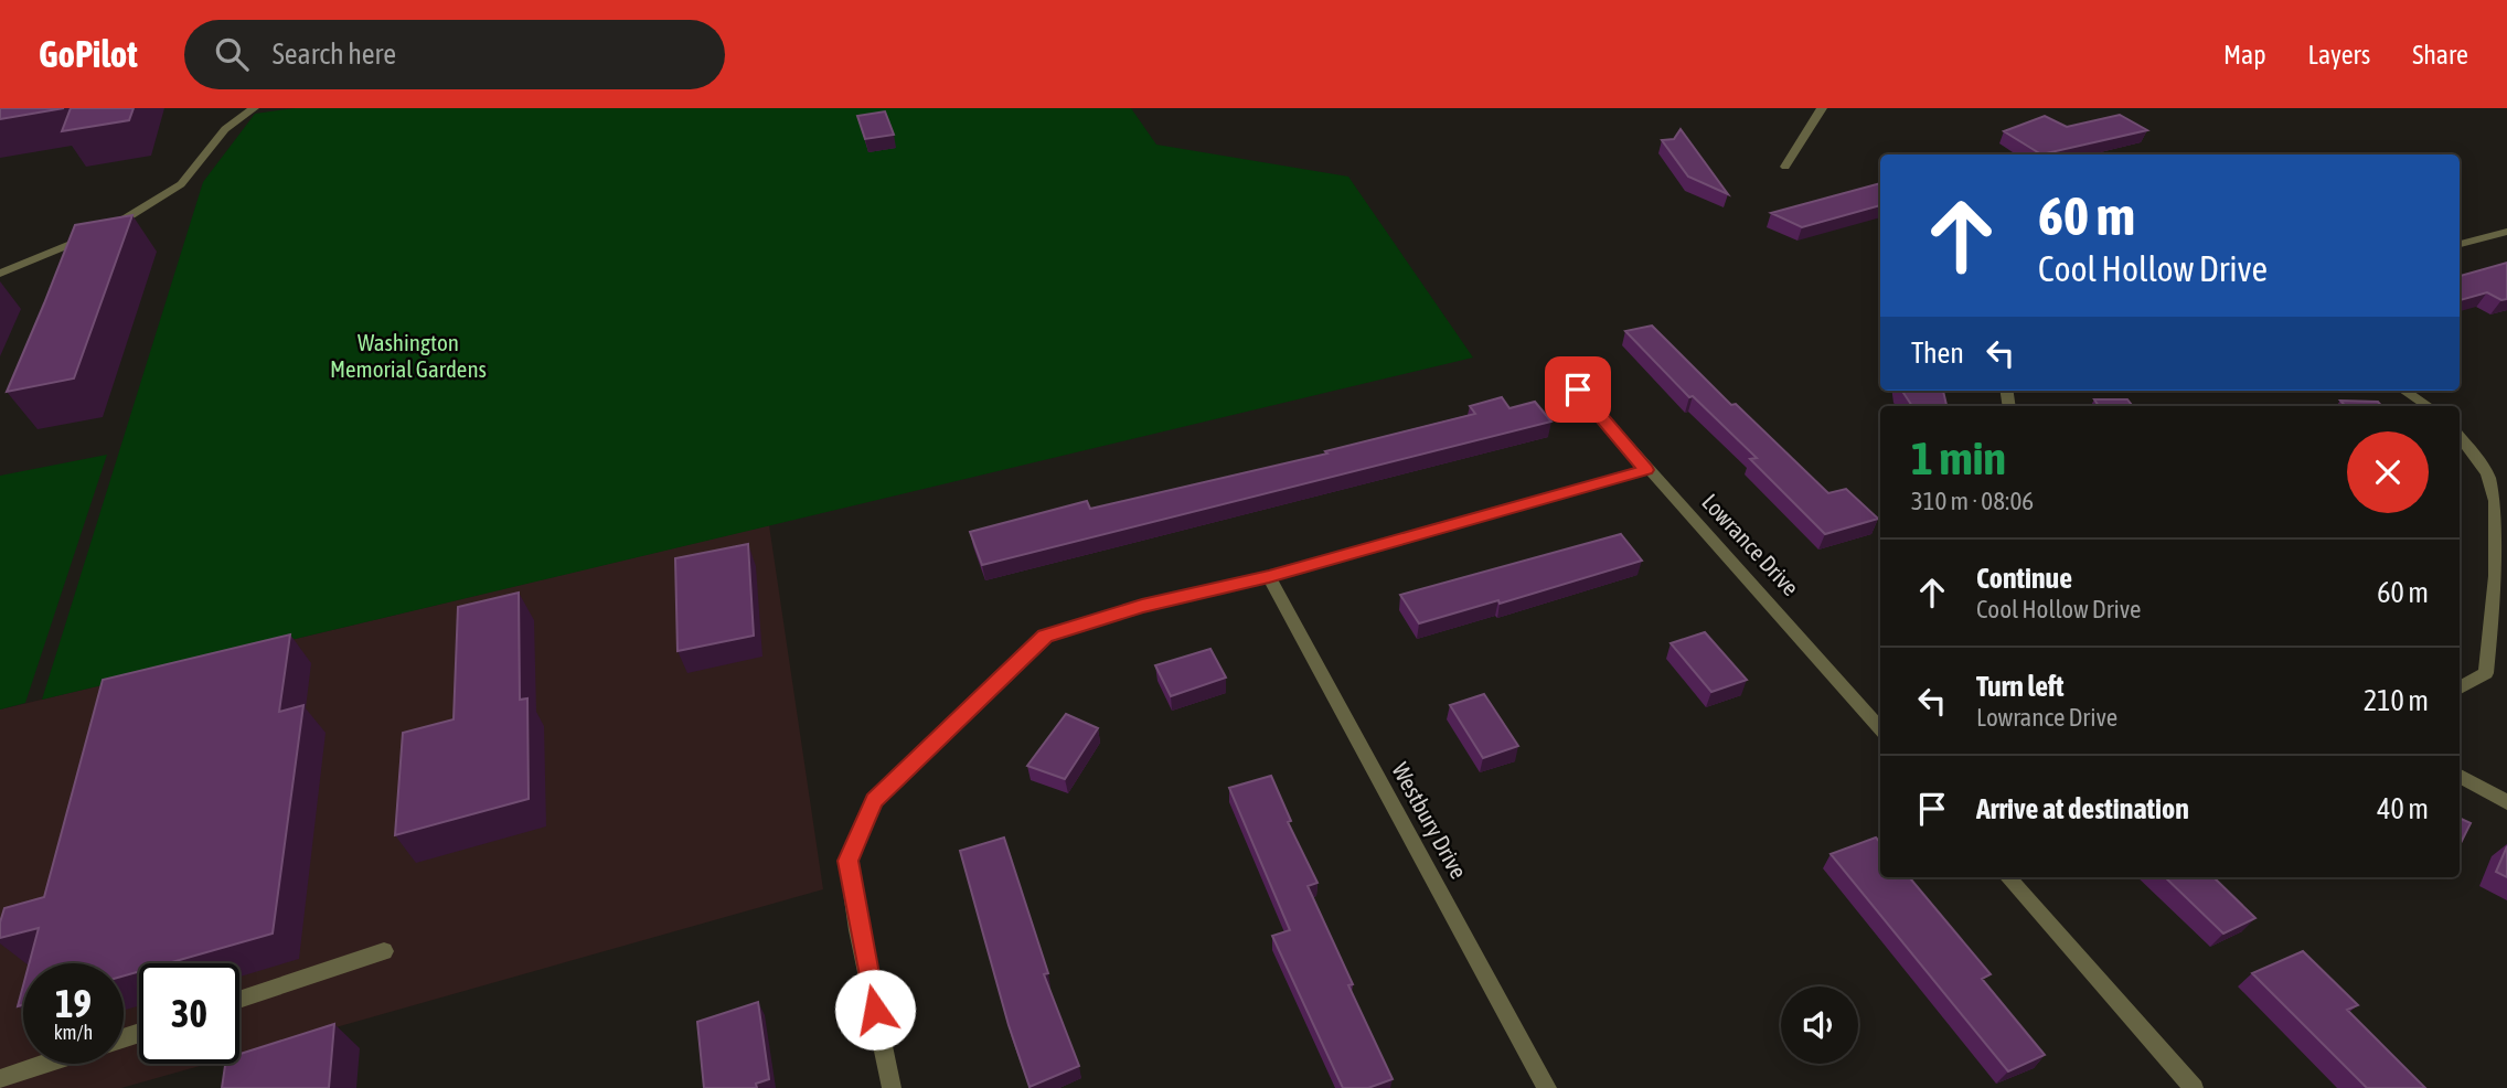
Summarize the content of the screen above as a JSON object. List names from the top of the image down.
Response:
{
  "streets": {
    "street": ["Lowrance Drive", "Westbury Drive"]
  },
  "parks": ["Washington Memorial Gardens"],
  "page": {
    "header": "GoPilot",
    "search": "Search here",
    "nav": ["Map", "Layers", "Share"],
    "turn": ["60 m", "Cool Hollow Drive"],
    "then": "Then",
    "heading": ["1 min", "310 m · 08:06"],
    "list": [
      {
        "name": "Continue",
        "note": "Cool Hollow Drive",
        "value": "60 m"
      },
      {
        "name": "Turn left",
        "note": "Lowrance Drive",
        "value": "210 m"
      },
      {
        "name": "Arrive at destination",
        "value": "40 m"
      }
    ],
    "speed": "19 km/h",
    "limit": "30"
  }
}
